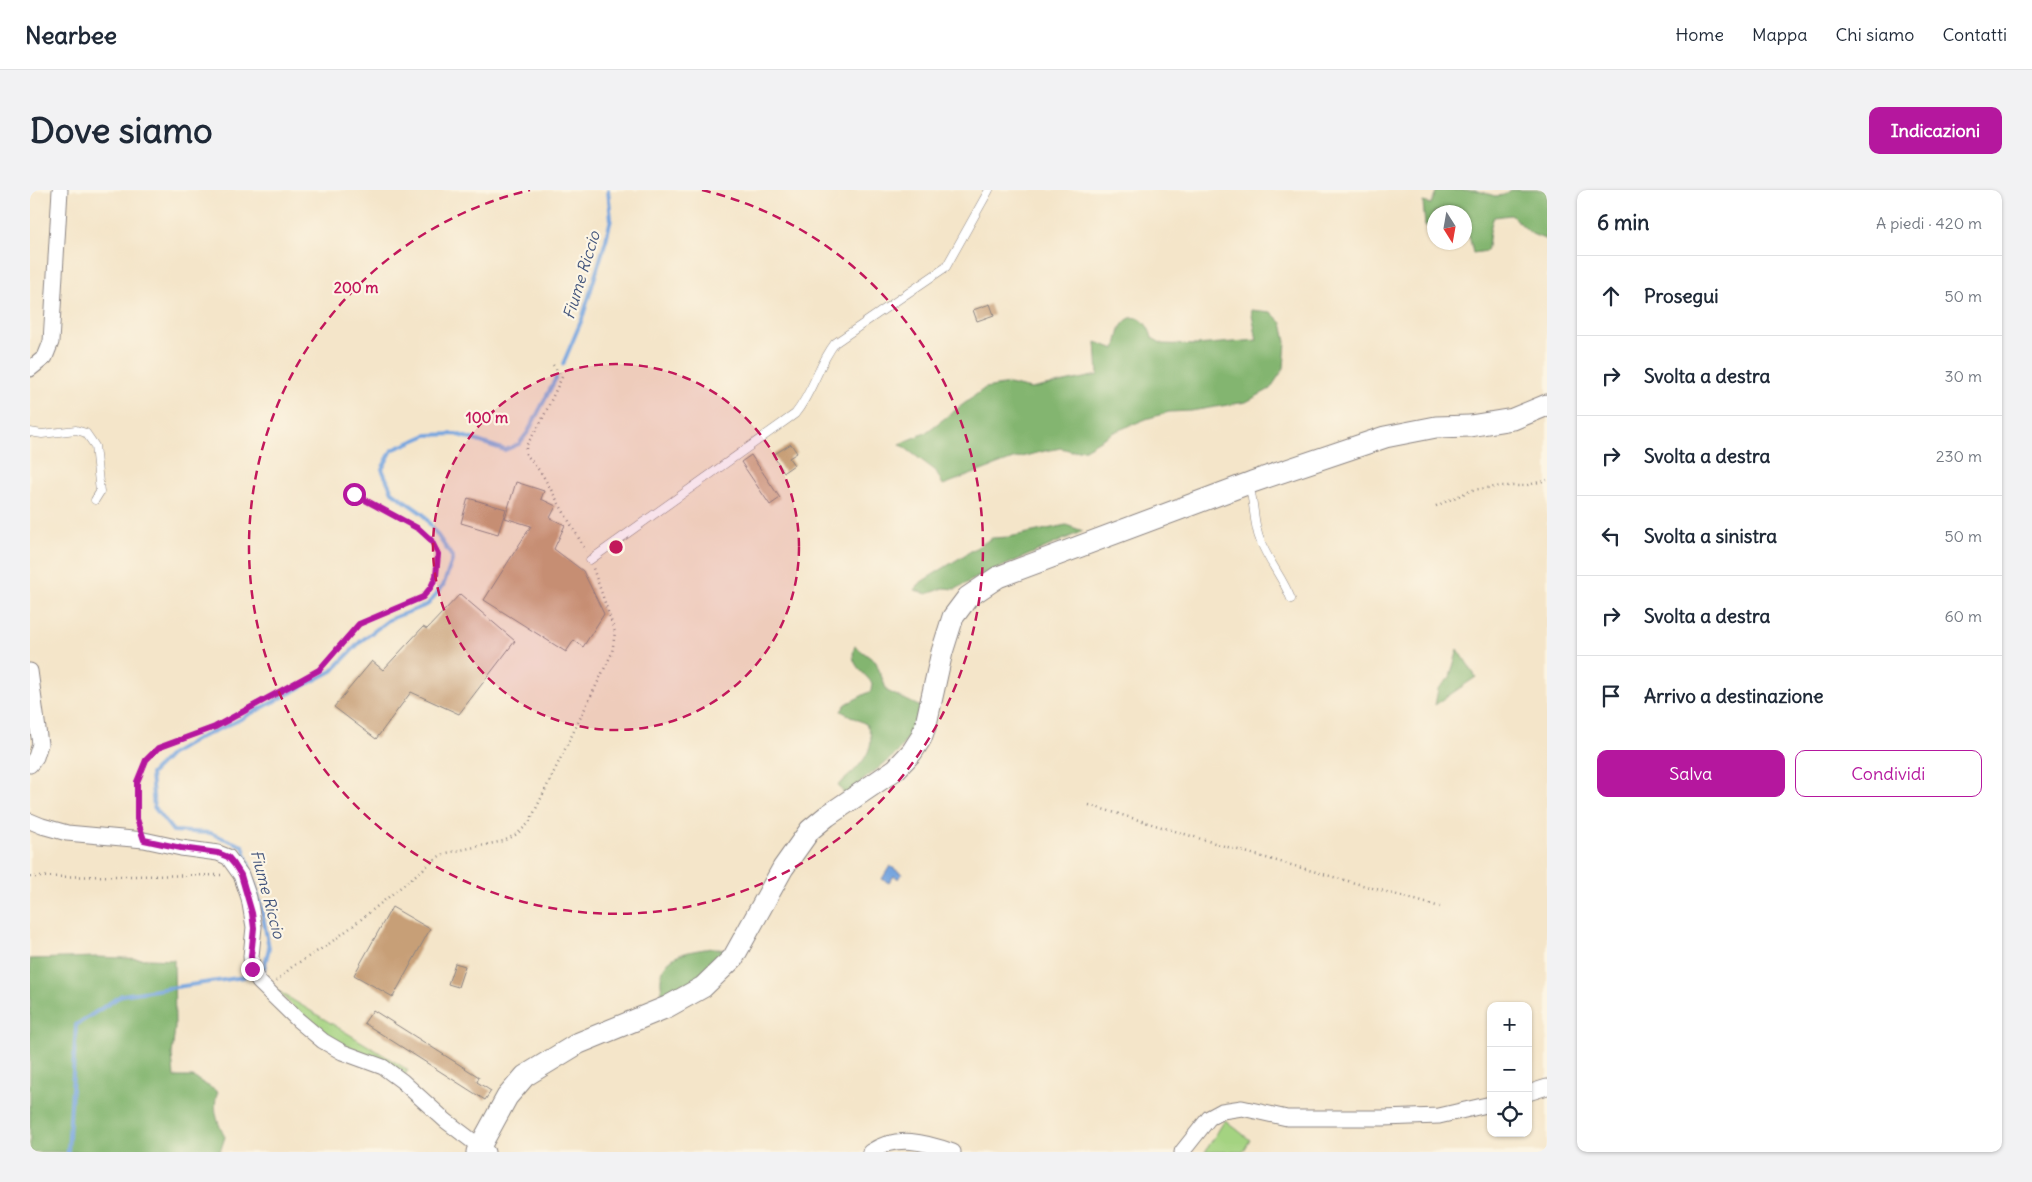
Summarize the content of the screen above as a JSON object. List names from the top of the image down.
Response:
{
  "water": ["Fiume Riccio"],
  "north": "bottom",
  "page": {
    "header": "Nearbee",
    "nav": [
      "Home",
      "Mappa",
      "Chi siamo",
      "Contatti"
    ],
    "buttons": [
      "Indicazioni",
      ["Salva", "Condividi"]
    ],
    "title": "Dove siamo",
    "heading": ["6 min", "A piedi · 420 m"],
    "list": [
      ["Prosegui", "50 m"],
      ["Svolta a destra", "30 m"],
      ["Svolta a destra", "230 m"],
      ["Svolta a sinistra", "50 m"],
      ["Svolta a destra", "60 m"],
      "Arrivo a destinazione"
    ],
    "map_buttons": ["+", "−"]
  },
  "rings": ["200 m", "100 m"]
}
